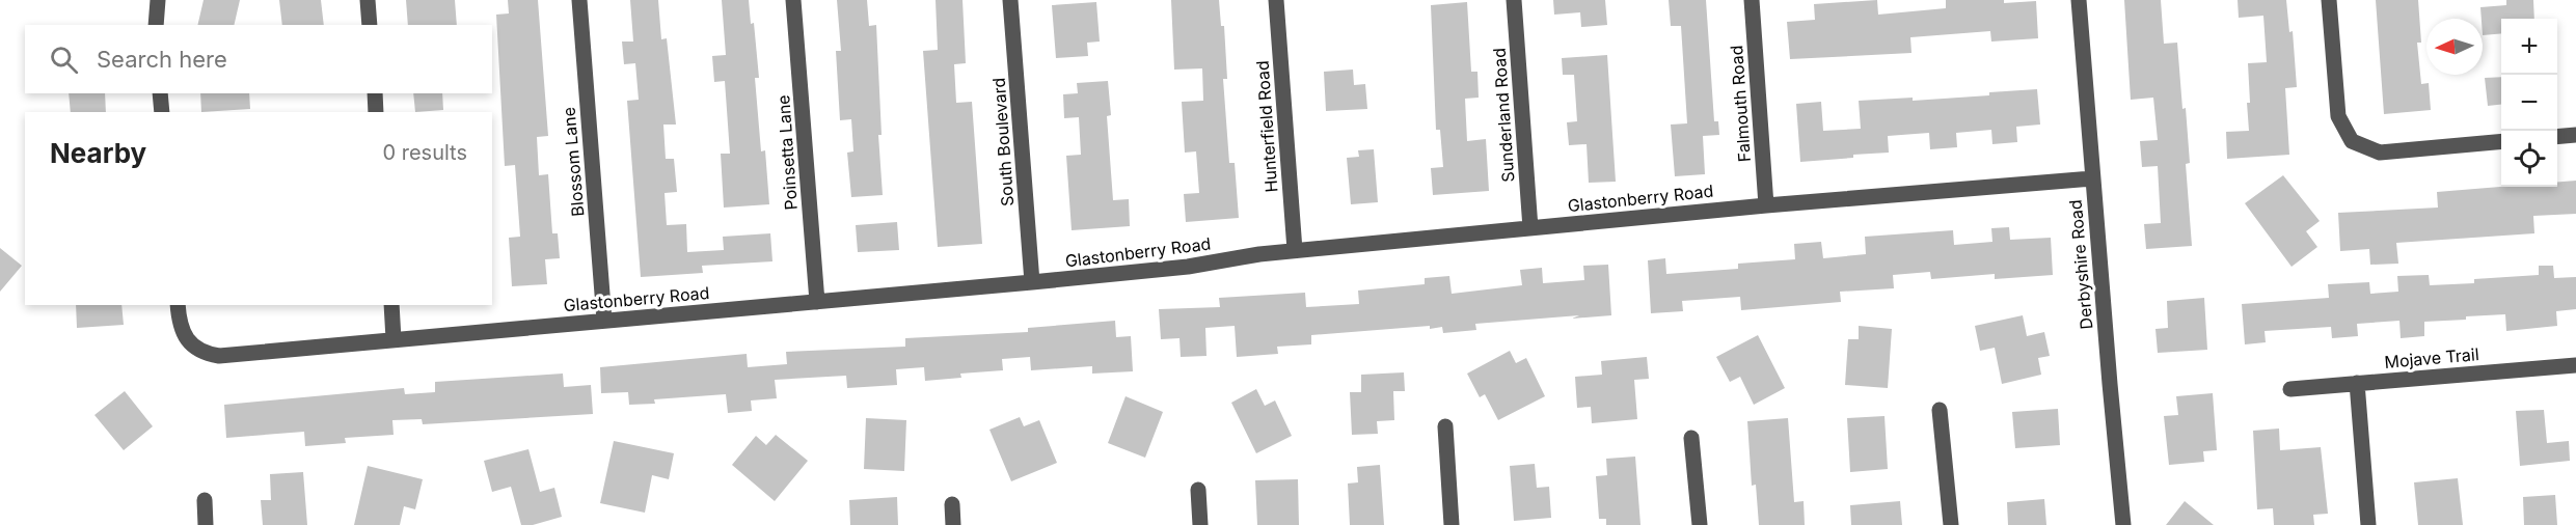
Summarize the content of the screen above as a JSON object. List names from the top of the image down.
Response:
{
  "streets": {
    "street": [
      "Falmouth Road",
      "Sunderland Road",
      "Hunterfield Road",
      "South Boulevard",
      "Poinsetta Lane",
      "Blossom Lane",
      "Glastonberry Road",
      "Derbyshire Road",
      "Mojave Trail"
    ]
  },
  "crossings": [
    ["Falmouth Road", "Glastonberry Road"],
    ["Sunderland Road", "Glastonberry Road"],
    ["Hunterfield Road", "Glastonberry Road"],
    ["South Boulevard", "Glastonberry Road"],
    ["Poinsetta Lane", "Glastonberry Road"],
    ["Blossom Lane", "Glastonberry Road"],
    ["Glastonberry Road", "Derbyshire Road"]
  ],
  "north": "left",
  "page": {
    "map_buttons": ["+", "−"],
    "search": "Search here",
    "heading": ["Nearby", "0 results"]
  }
}
